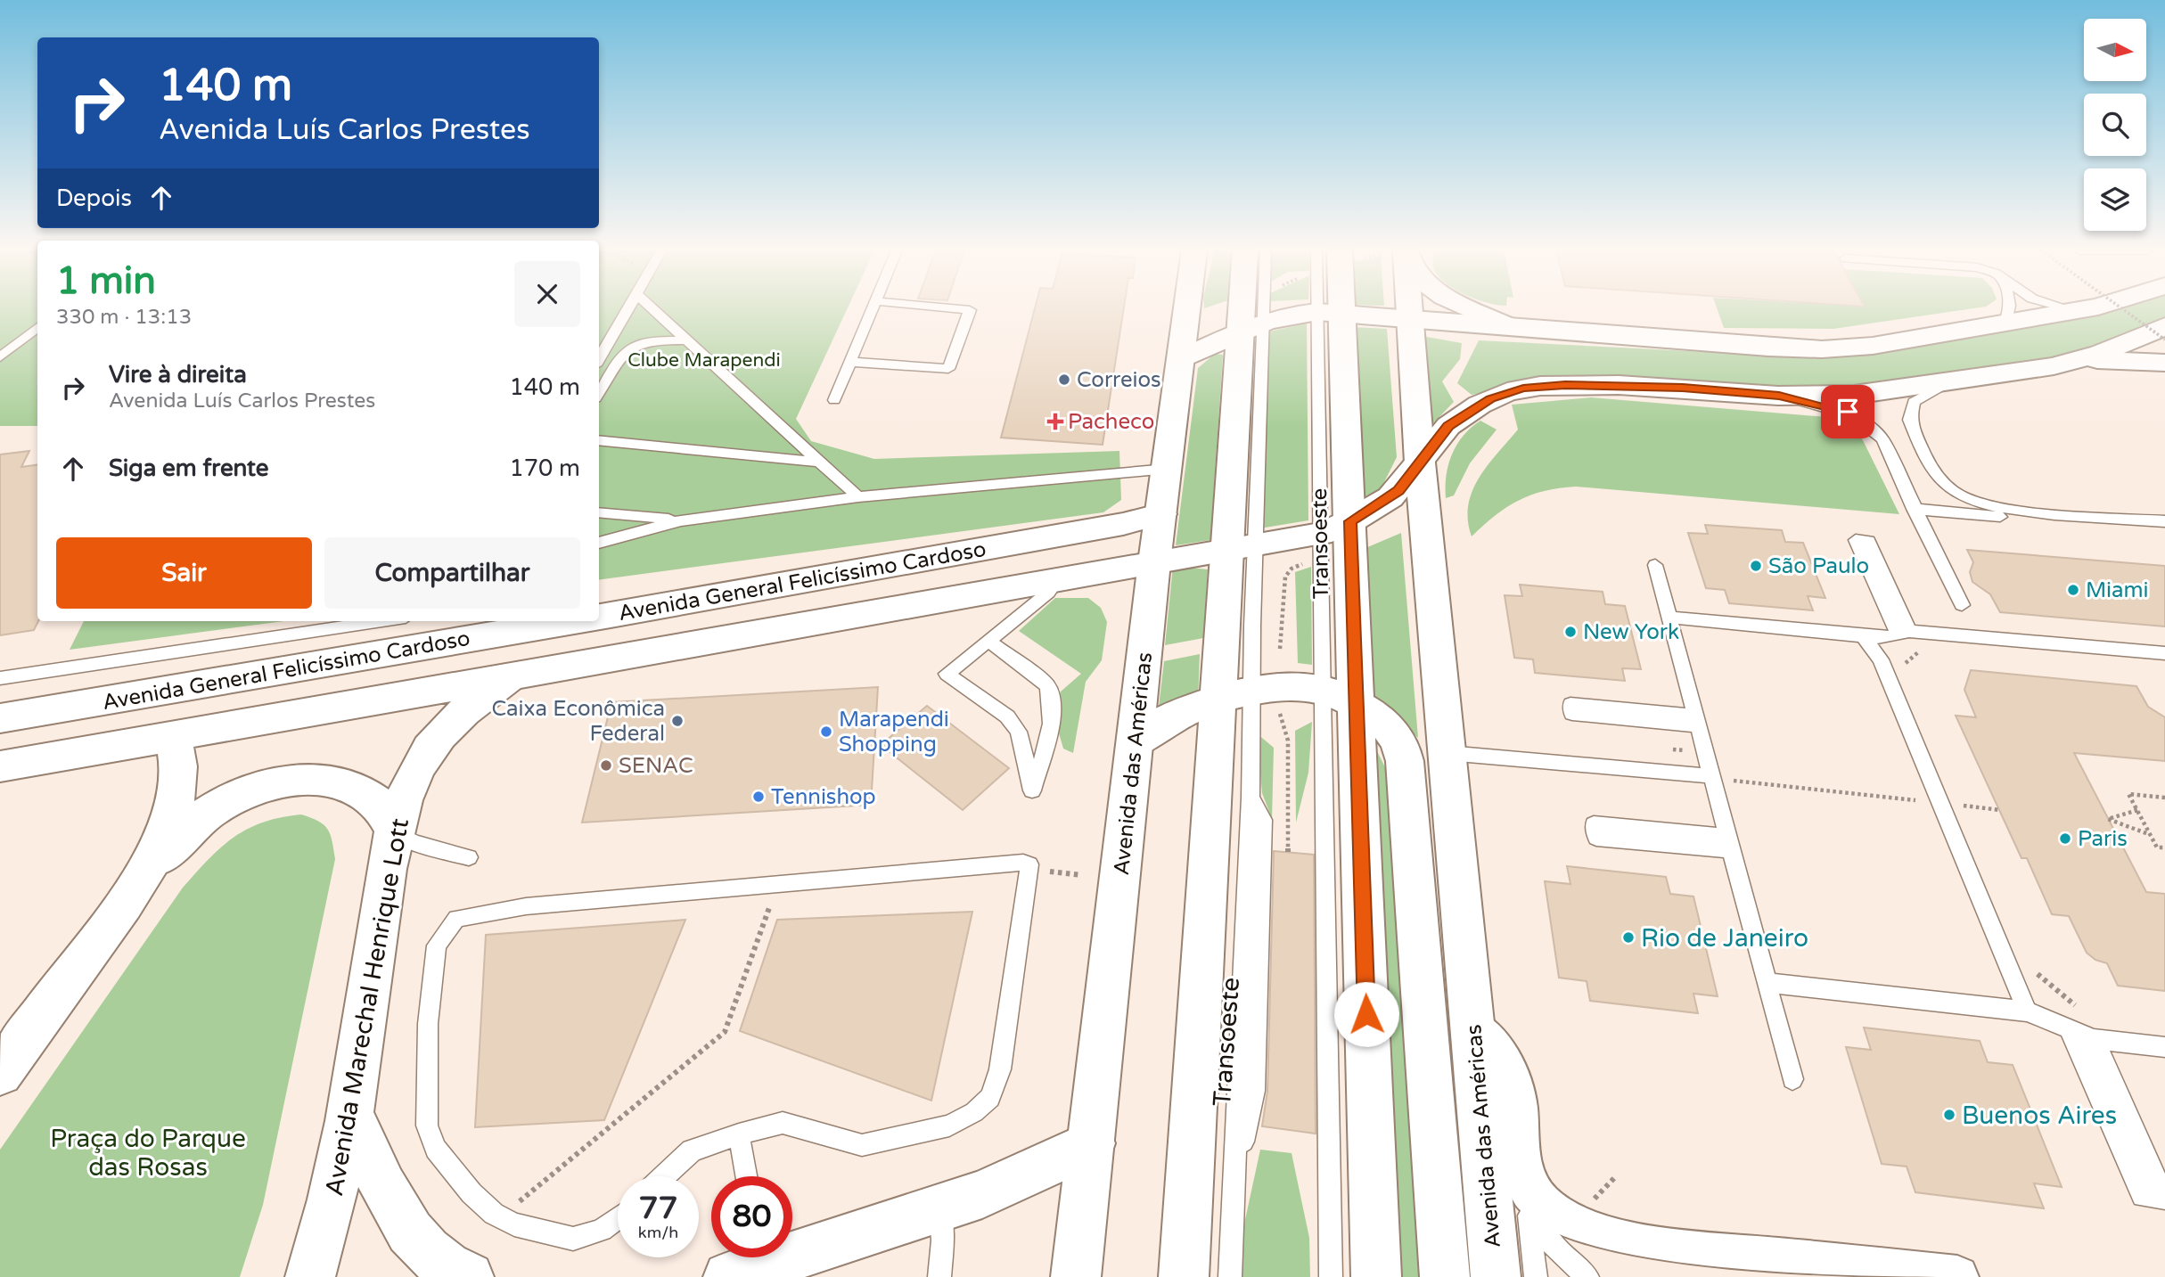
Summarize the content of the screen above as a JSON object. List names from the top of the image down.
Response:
{
  "streets": {
    "main road": ["Avenida General Felicíssimo Cardoso", "Avenida das Américas", "Avenida Marechal Henrique Lott"],
    "lane": ["Transoeste"]
  },
  "crossings": [
    ["Avenida General Felicíssimo Cardoso", "Avenida das Américas"],
    ["Avenida General Felicíssimo Cardoso", "Avenida Marechal Henrique Lott"]
  ],
  "parks": ["Clube Marapendi", "Praça do Parque das Rosas"],
  "places": {
    "other": [
      "Correios",
      "São Paulo",
      "Miami",
      "New York",
      "Caixa Econômica Federal",
      "Marapendi Shopping",
      "SENAC",
      "Tennishop",
      "Paris",
      "Rio de Janeiro",
      "Buenos Aires"
    ],
    "health": ["Pacheco"]
  },
  "north": "right",
  "page": {
    "turn": ["140 m", "Avenida Luís Carlos Prestes"],
    "then": "Depois",
    "heading": ["1 min", "330 m · 13:13"],
    "list": [
      {
        "name": "Vire à direita",
        "note": "Avenida Luís Carlos Prestes",
        "value": "140 m"
      },
      {
        "name": "Siga em frente",
        "value": "170 m"
      }
    ],
    "buttons": ["Sair", "Compartilhar"],
    "speed": "77 km/h",
    "limit": "80"
  }
}
